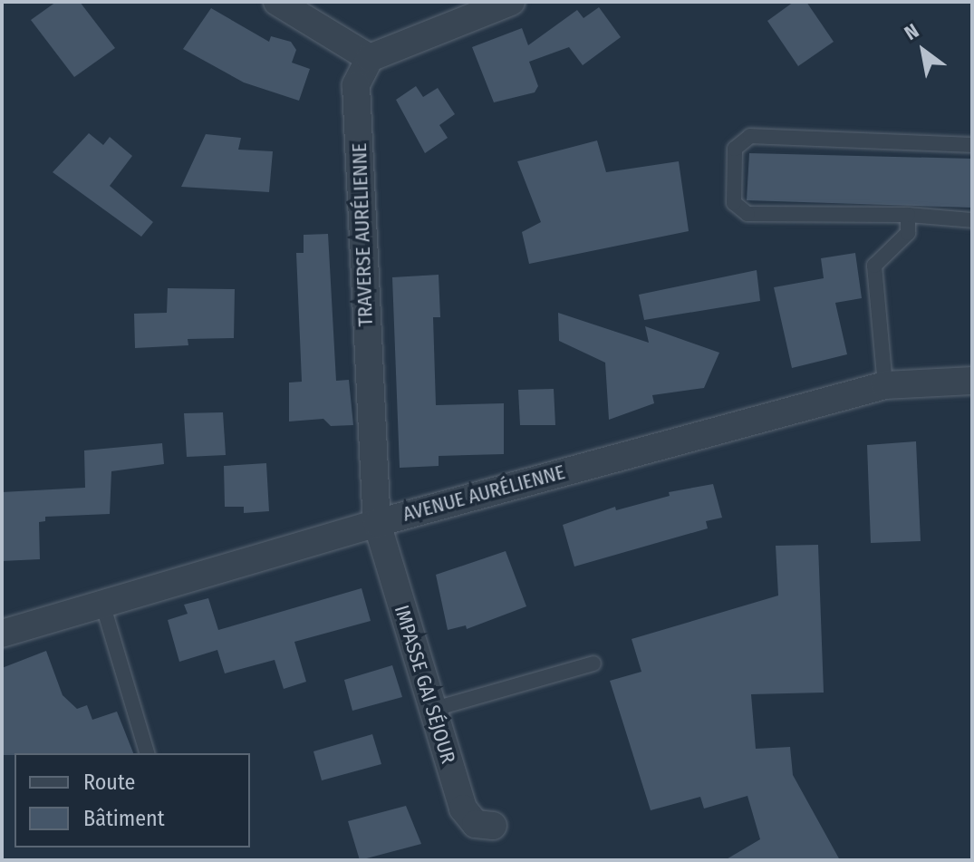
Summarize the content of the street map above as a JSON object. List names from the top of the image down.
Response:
{
  "streets": {
    "street": ["TRAVERSE AURÉLIENNE", "AVENUE AURÉLIENNE", "IMPASSE GAI SÉJOUR"]
  },
  "crossings": [
    ["TRAVERSE AURÉLIENNE", "AVENUE AURÉLIENNE"],
    ["TRAVERSE AURÉLIENNE", "IMPASSE GAI SÉJOUR"],
    ["AVENUE AURÉLIENNE", "IMPASSE GAI SÉJOUR"]
  ],
  "legend": ["Route", "Bâtiment"],
  "north": "top left"
}
